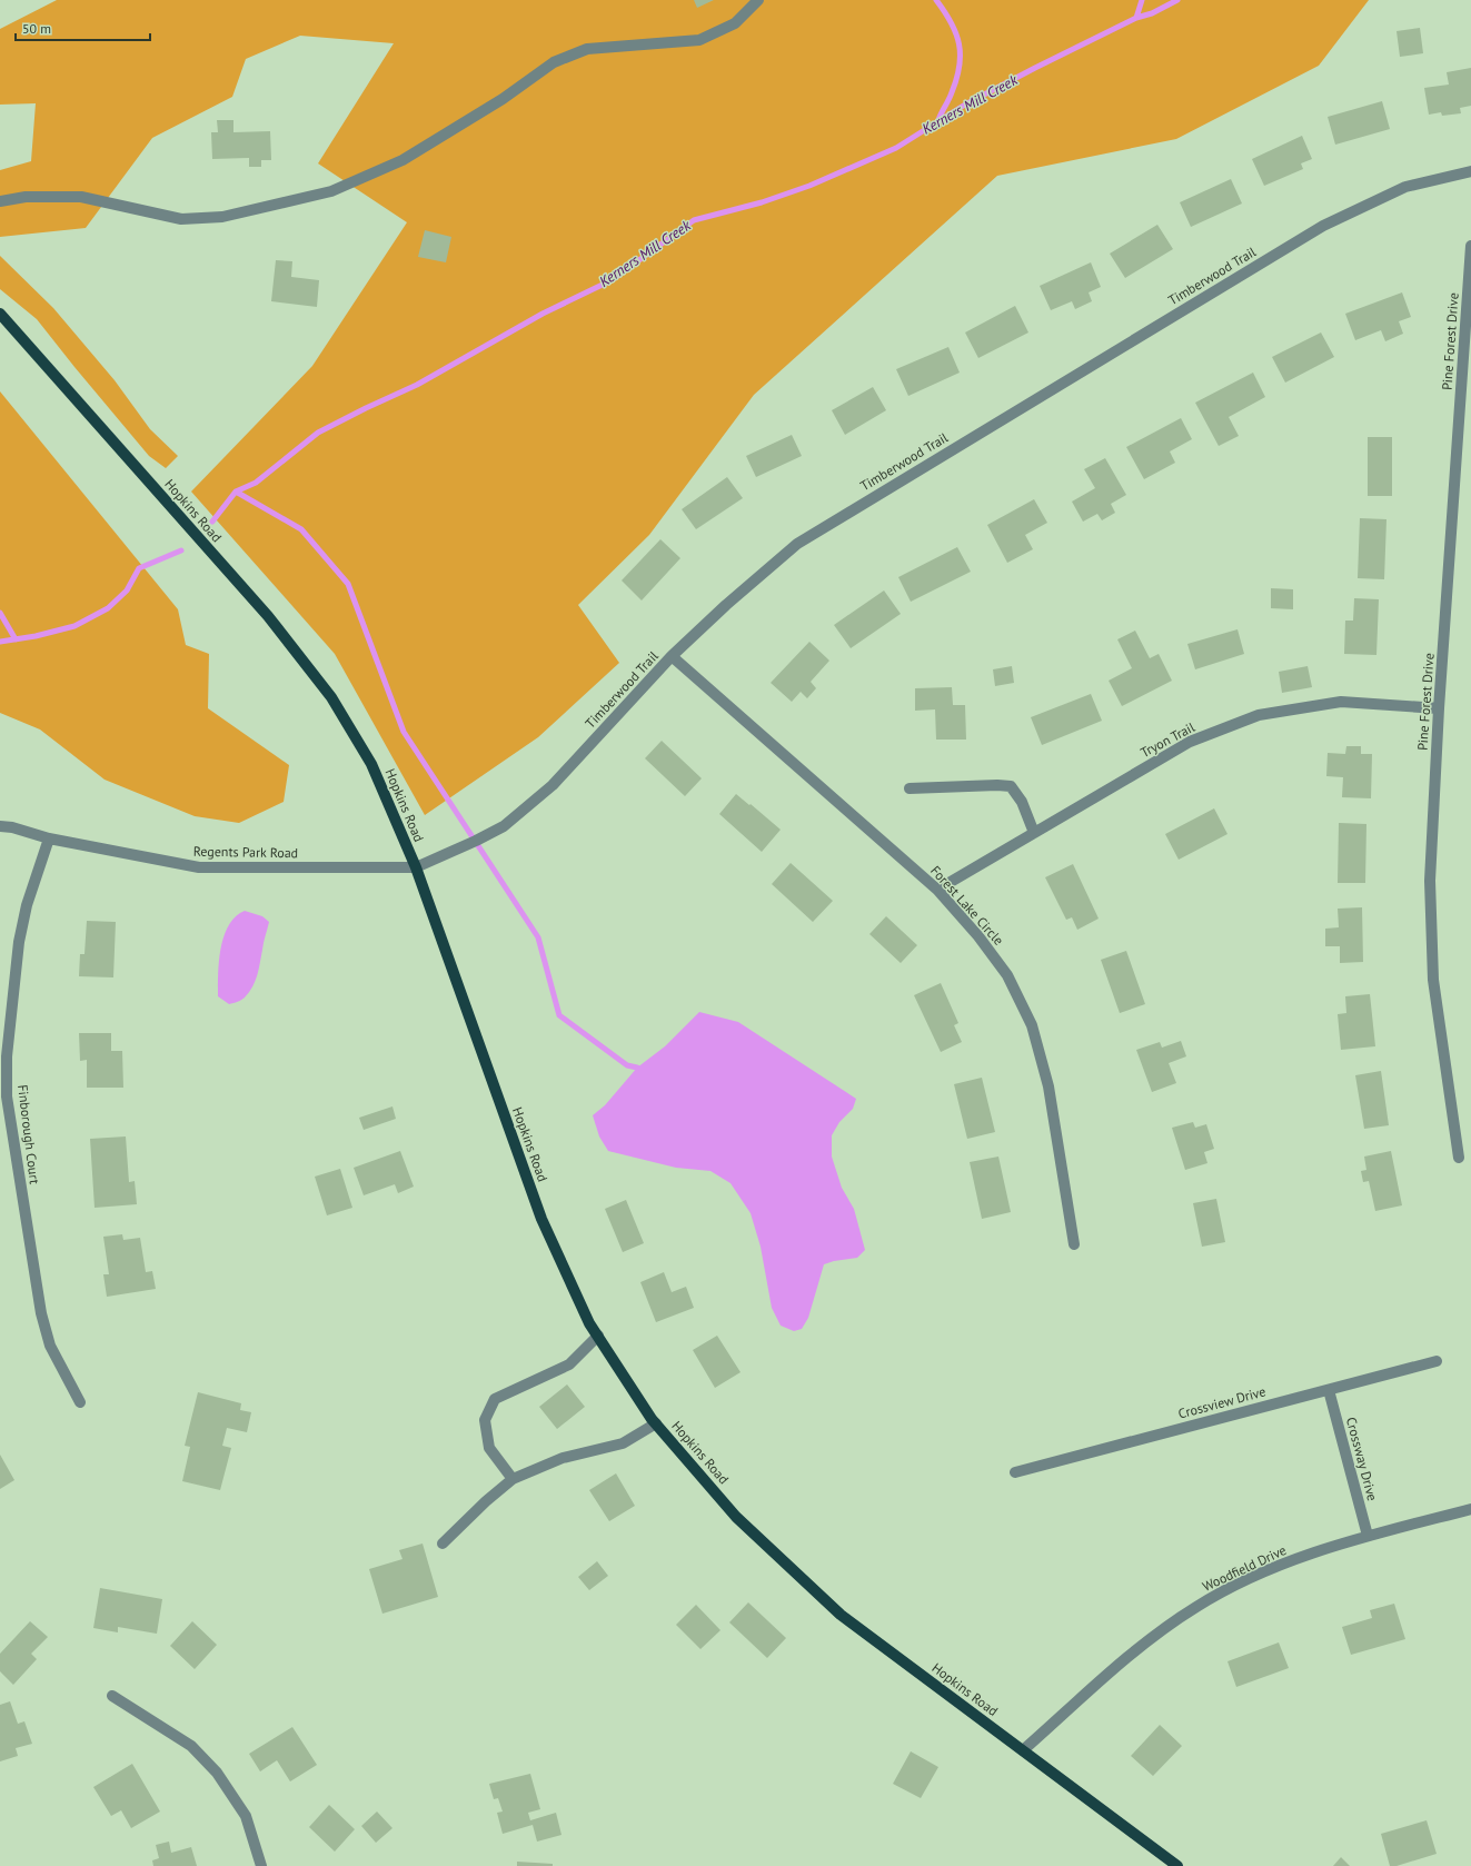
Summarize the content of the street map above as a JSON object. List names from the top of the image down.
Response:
{
  "streets": {
    "main road": ["Hopkins Road"],
    "street": [
      "Timberwood Trail",
      "Pine Forest Drive",
      "Tryon Trail",
      "Regents Park Road",
      "Forest Lake Circle",
      "Finborough Court",
      "Crossview Drive",
      "Crossway Drive",
      "Woodfield Drive"
    ]
  },
  "crossings": [
    ["Timberwood Trail", "Hopkins Road"],
    ["Timberwood Trail", "Regents Park Road"],
    ["Timberwood Trail", "Forest Lake Circle"],
    ["Pine Forest Drive", "Tryon Trail"],
    ["Hopkins Road", "Regents Park Road"],
    ["Hopkins Road", "Woodfield Drive"],
    ["Tryon Trail", "Forest Lake Circle"],
    ["Regents Park Road", "Finborough Court"],
    ["Crossview Drive", "Crossway Drive"],
    ["Crossway Drive", "Woodfield Drive"]
  ],
  "water": ["Kerners Mill Creek"],
  "scale_bar": "50 m"
}
